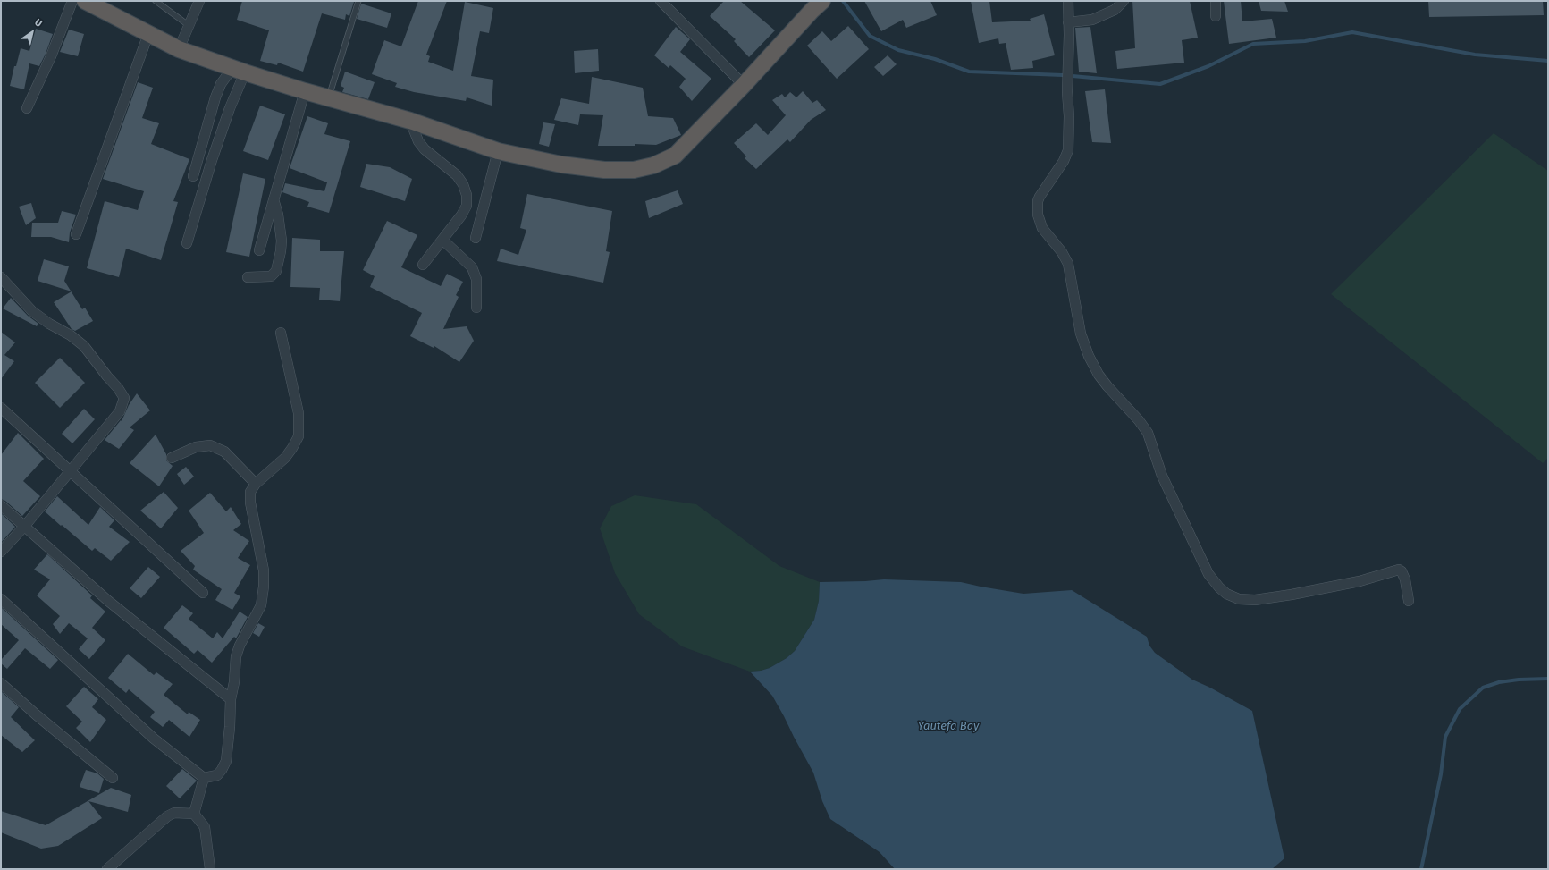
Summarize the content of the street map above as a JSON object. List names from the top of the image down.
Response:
{
  "water": ["Yautefa Bay"],
  "north": "top right"
}
